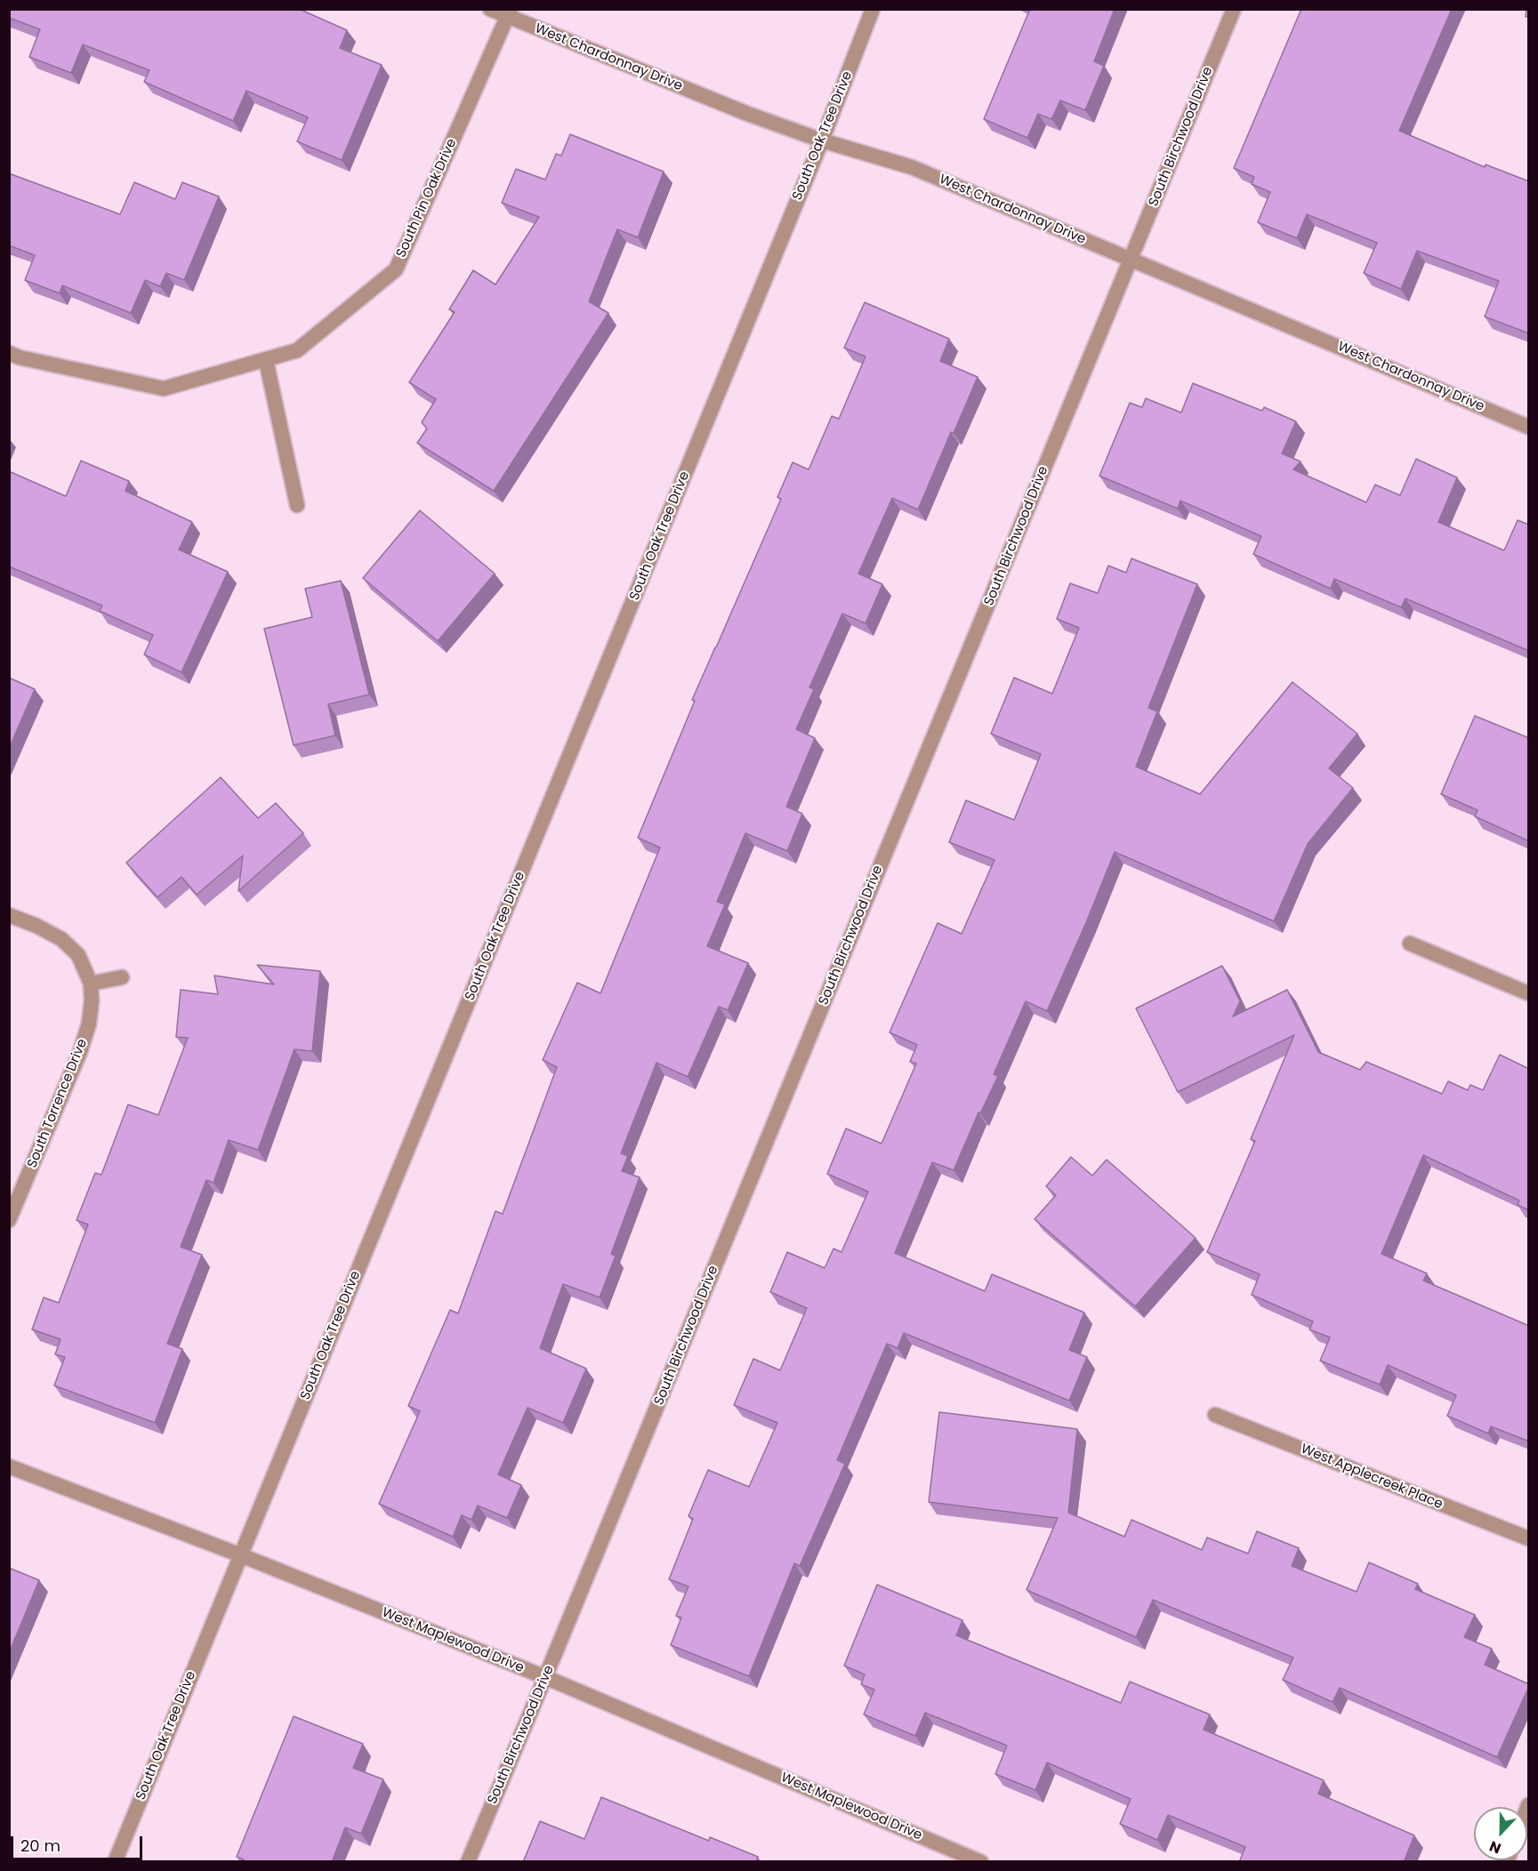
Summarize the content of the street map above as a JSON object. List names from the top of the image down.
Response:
{
  "streets": {
    "street": [
      "West Chardonnay Drive",
      "South Oak Tree Drive",
      "South Birchwood Drive",
      "South Pin Oak Drive",
      "South Torrence Drive",
      "West Applecreek Place",
      "West Maplewood Drive"
    ]
  },
  "crossings": [
    ["West Chardonnay Drive", "South Oak Tree Drive"],
    ["West Chardonnay Drive", "South Birchwood Drive"],
    ["West Chardonnay Drive", "South Pin Oak Drive"],
    ["South Oak Tree Drive", "West Maplewood Drive"],
    ["South Birchwood Drive", "West Maplewood Drive"]
  ],
  "scale_bar": "20 m",
  "north": "bottom"
}
